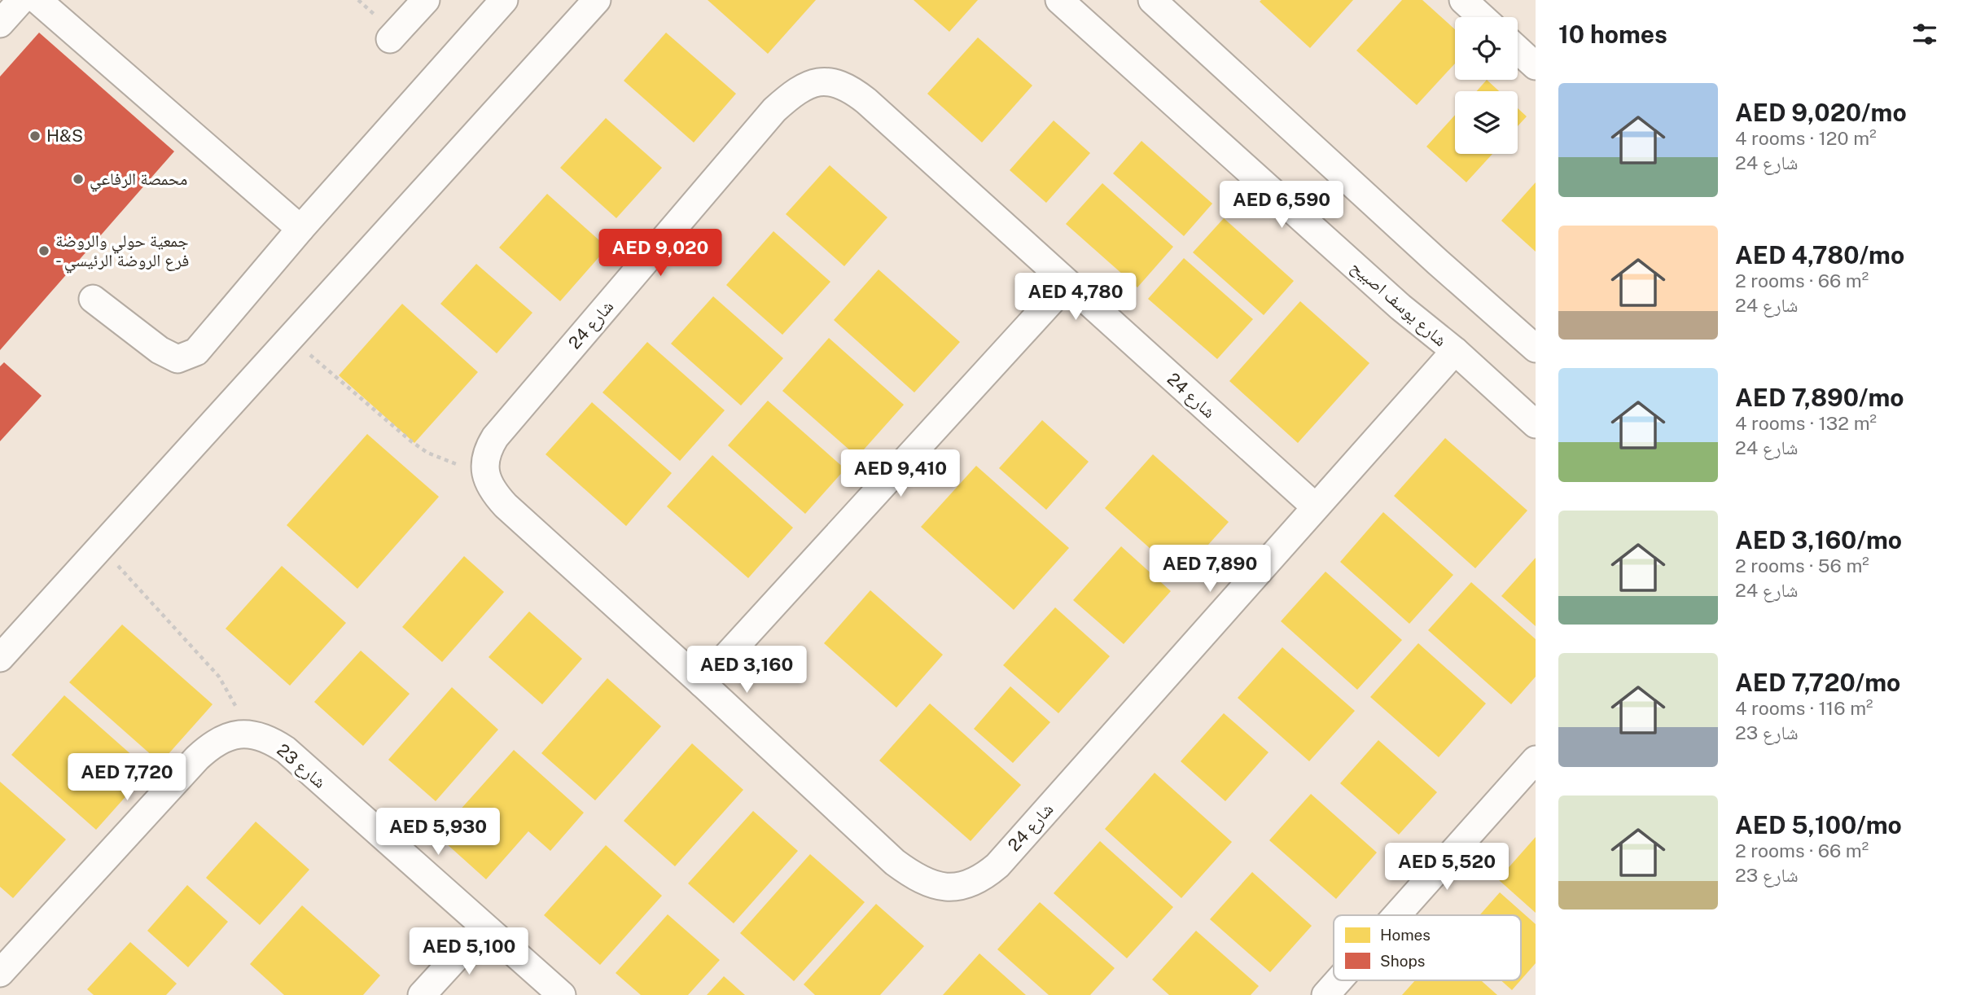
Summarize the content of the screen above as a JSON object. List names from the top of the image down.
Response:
{
  "streets": {
    "street": ["شارع يوسف اصبيح", "شارع 24", "شارع 23"]
  },
  "crossings": [
    ["شارع يوسف اصبيح", "شارع 24"]
  ],
  "places": ["H&S", "محمصة الرفاعي", "جمعية حولي والروضة - فرع الروضة الرئيسي"],
  "legend": ["Homes", "Shops"],
  "page": {
    "heading": "10 homes",
    "list": [
      {
        "name": "AED 9,020/mo",
        "note": "4 rooms · 120 m² · شارع 24"
      },
      {
        "name": "AED 4,780/mo",
        "note": "2 rooms · 66 m² · شارع 24"
      },
      {
        "name": "AED 7,890/mo",
        "note": "4 rooms · 132 m² · شارع 24"
      },
      {
        "name": "AED 3,160/mo",
        "note": "2 rooms · 56 m² · شارع 24"
      },
      {
        "name": "AED 7,720/mo",
        "note": "4 rooms · 116 m² · شارع 23"
      },
      {
        "name": "AED 5,100/mo",
        "note": "2 rooms · 66 m² · شارع 23"
      }
    ],
    "price": [
      "AED 6,590",
      "AED 9,020",
      "AED 4,780",
      "AED 9,410",
      "AED 7,890",
      "AED 3,160",
      "AED 7,720",
      "AED 5,930",
      "AED 5,520",
      "AED 5,100"
    ]
  }
}
